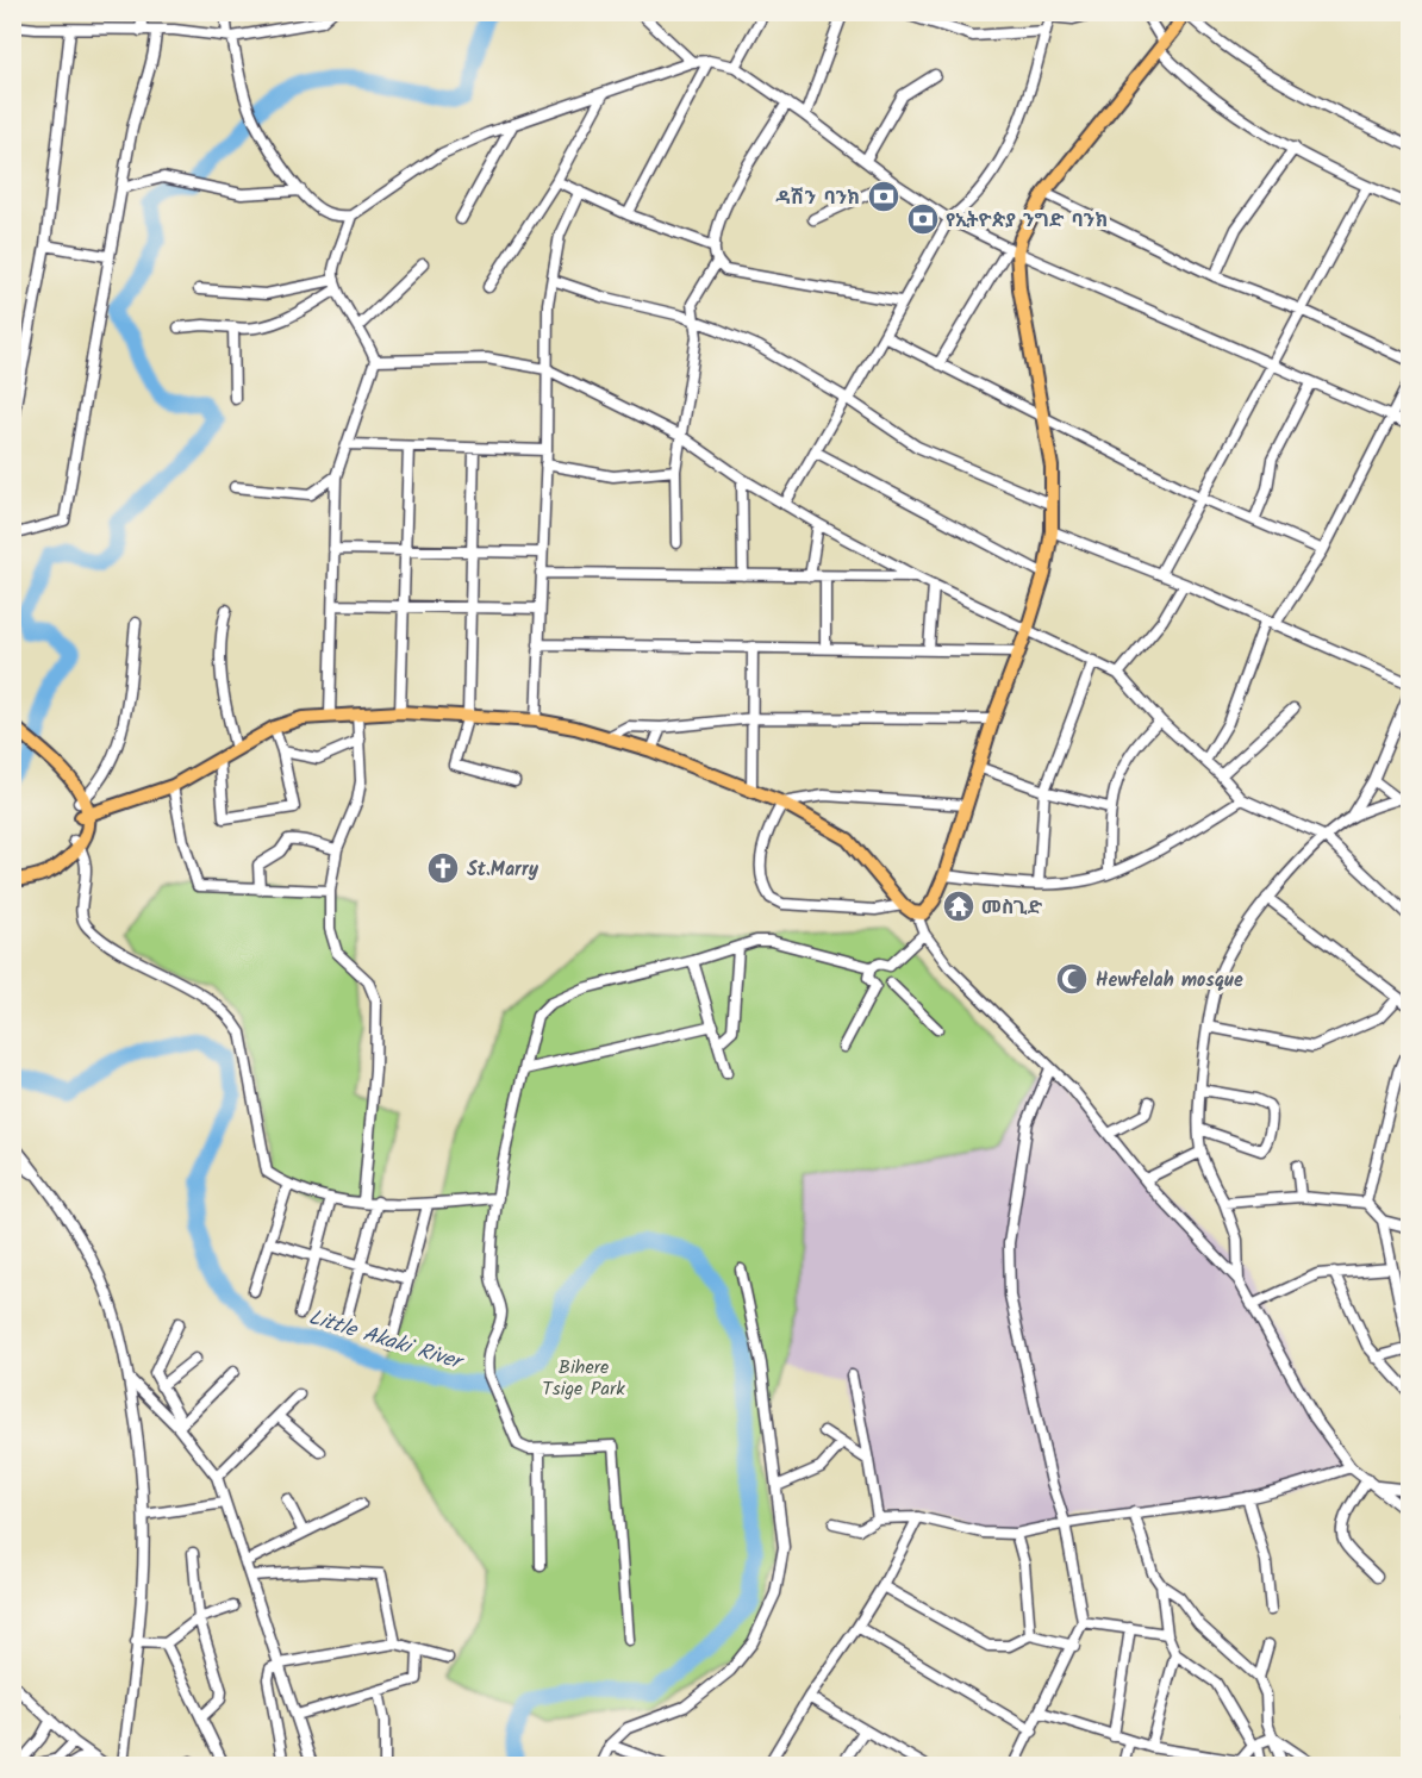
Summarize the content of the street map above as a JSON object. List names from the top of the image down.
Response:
{
  "water": ["Little Akaki River"],
  "parks": ["Bihere Tsige Park"],
  "places": {
    "bank": ["ዳሽን ባንክ", "የኢትዮጵያ ንግድ ባንክ"],
    "church": ["St.Marry"],
    "temple": ["መስጊድ"],
    "mosque": ["Hewfelah mosque"]
  }
}
